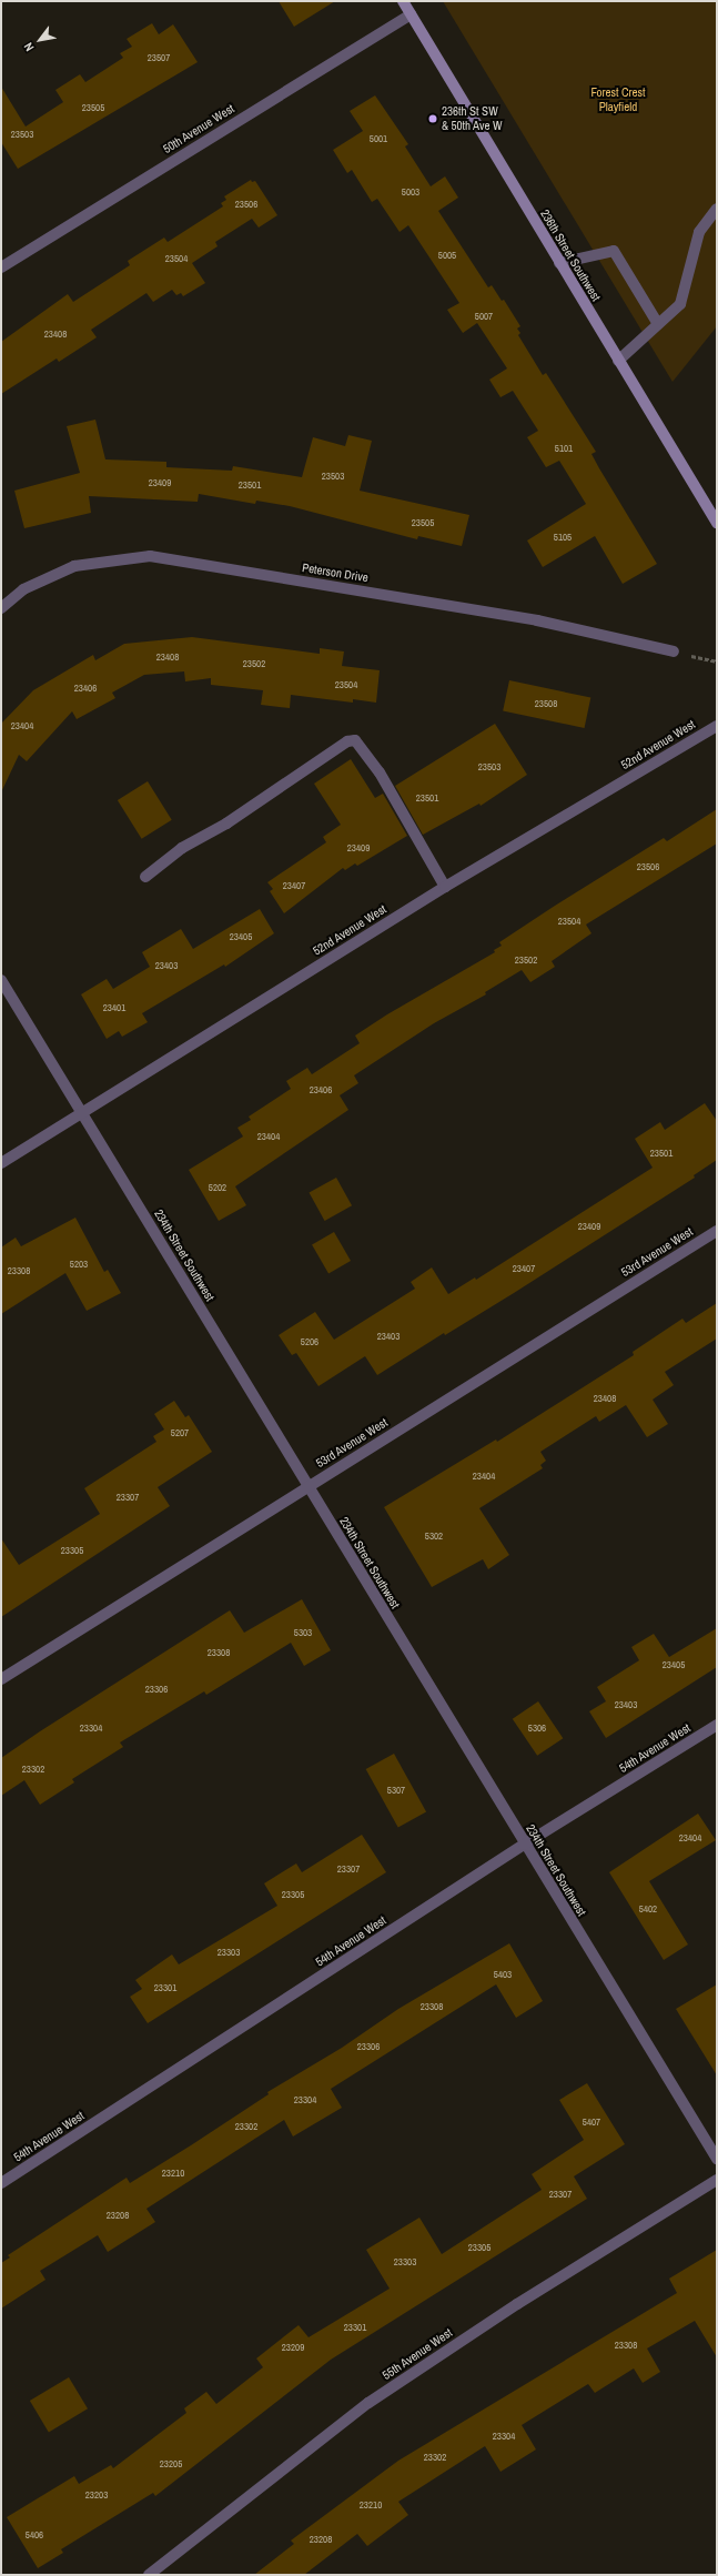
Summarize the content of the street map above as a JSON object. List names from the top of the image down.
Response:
{
  "streets": {
    "main road": ["236th Street Southwest"],
    "street": [
      "50th Avenue West",
      "Peterson Drive",
      "52nd Avenue West",
      "53rd Avenue West",
      "234th Street Southwest",
      "54th Avenue West",
      "55th Avenue West"
    ]
  },
  "crossings": [
    ["50th Avenue West", "236th Street Southwest"],
    ["52nd Avenue West", "234th Street Southwest"],
    ["53rd Avenue West", "234th Street Southwest"],
    ["234th Street Southwest", "54th Avenue West"]
  ],
  "parks": ["Forest Crest Playfield"],
  "places": ["236th St SW & 50th Ave W"],
  "house_numbers": [
    "23507",
    "23505",
    "23503",
    "5001",
    "5003",
    "23506",
    "5005",
    "23504",
    "5007",
    "23408",
    "5101",
    "23503",
    "23409",
    "23501",
    "23505",
    "5105",
    "23408",
    "23502",
    "23504",
    "23406",
    "23508",
    "23404",
    "23503",
    "23501",
    "23409",
    "23506",
    "23407",
    "23504",
    "23405",
    "23502",
    "23403",
    "23401",
    "23406",
    "23404",
    "23501",
    "5202",
    "23409",
    "5203",
    "23407",
    "23308",
    "23403",
    "5206",
    "23408",
    "5207",
    "23404",
    "23307",
    "5302",
    "23305",
    "5303",
    "23308",
    "23405",
    "23306",
    "23403",
    "23304",
    "5306",
    "23302",
    "5307",
    "23404",
    "23307",
    "23305",
    "5402",
    "23303",
    "5403",
    "23301",
    "23308",
    "23306",
    "23304",
    "5407",
    "23302",
    "23210",
    "23307",
    "23208",
    "23305",
    "23303",
    "23301",
    "23308",
    "23209",
    "23304",
    "23302",
    "23205",
    "23203",
    "23210",
    "5406",
    "23208"
  ],
  "north": "bottom left"
}
